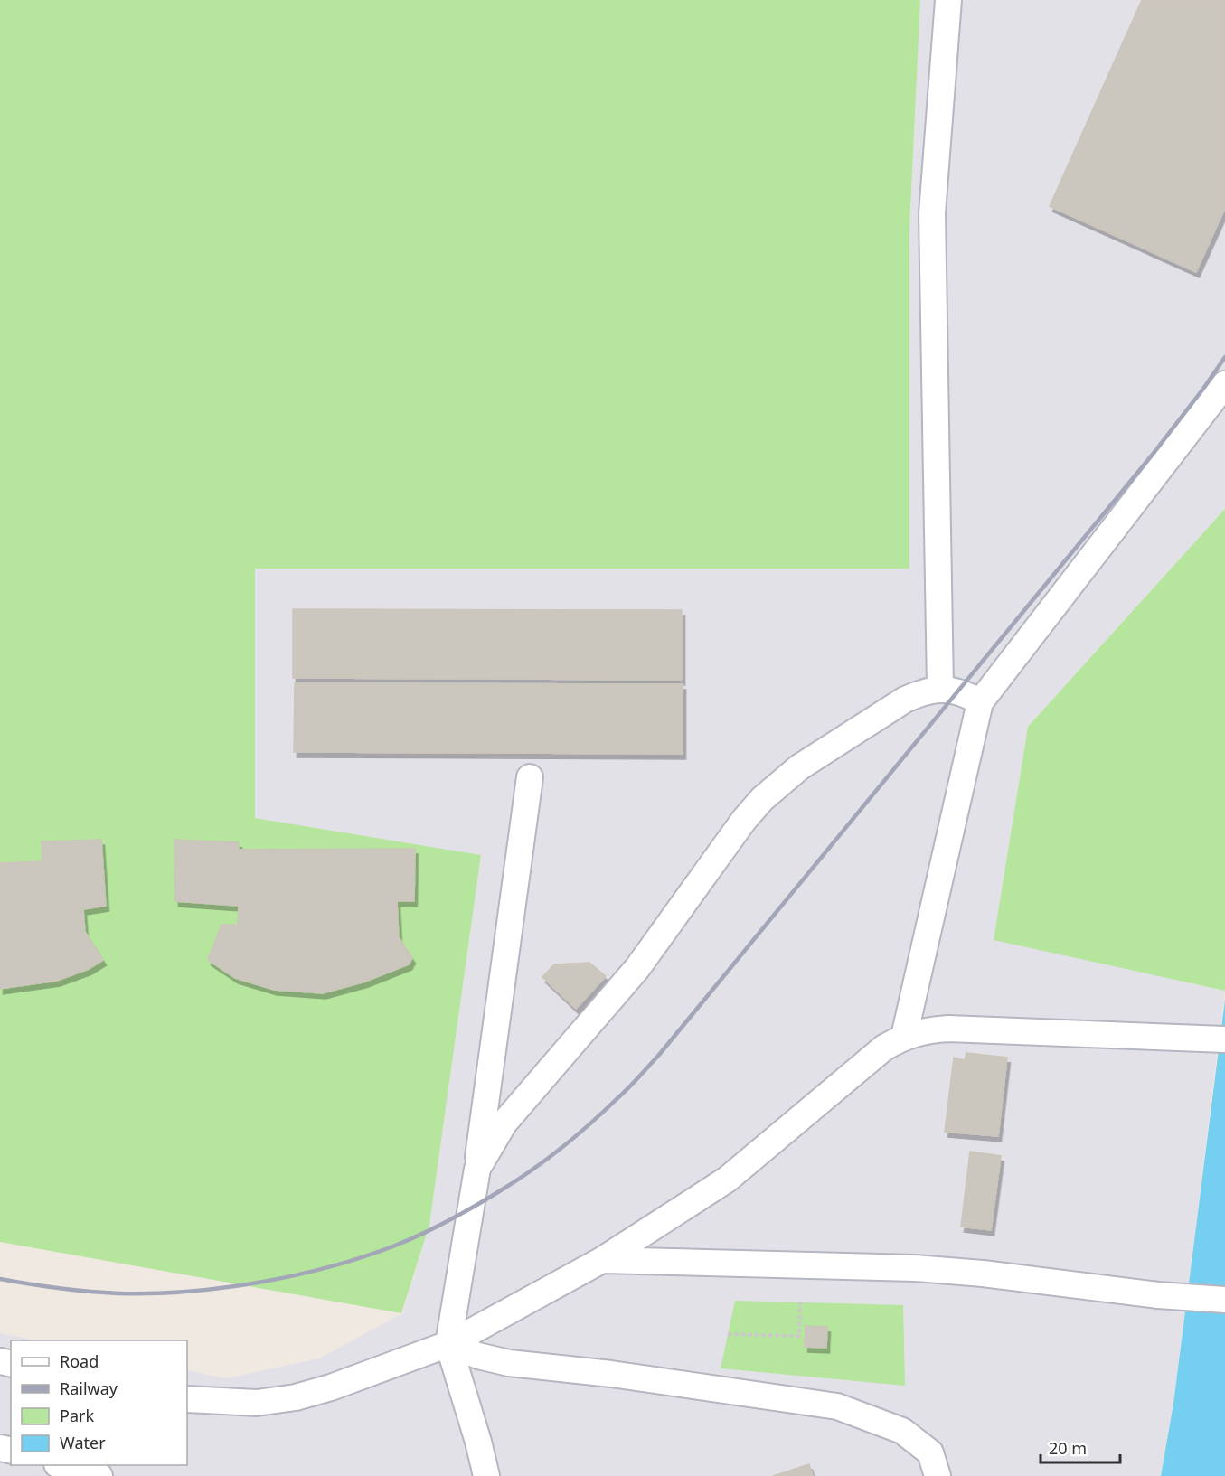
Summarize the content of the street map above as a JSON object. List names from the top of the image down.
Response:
{
  "legend": [
    "Road",
    "Railway",
    "Park",
    "Water"
  ],
  "scale_bar": "20 m"
}
